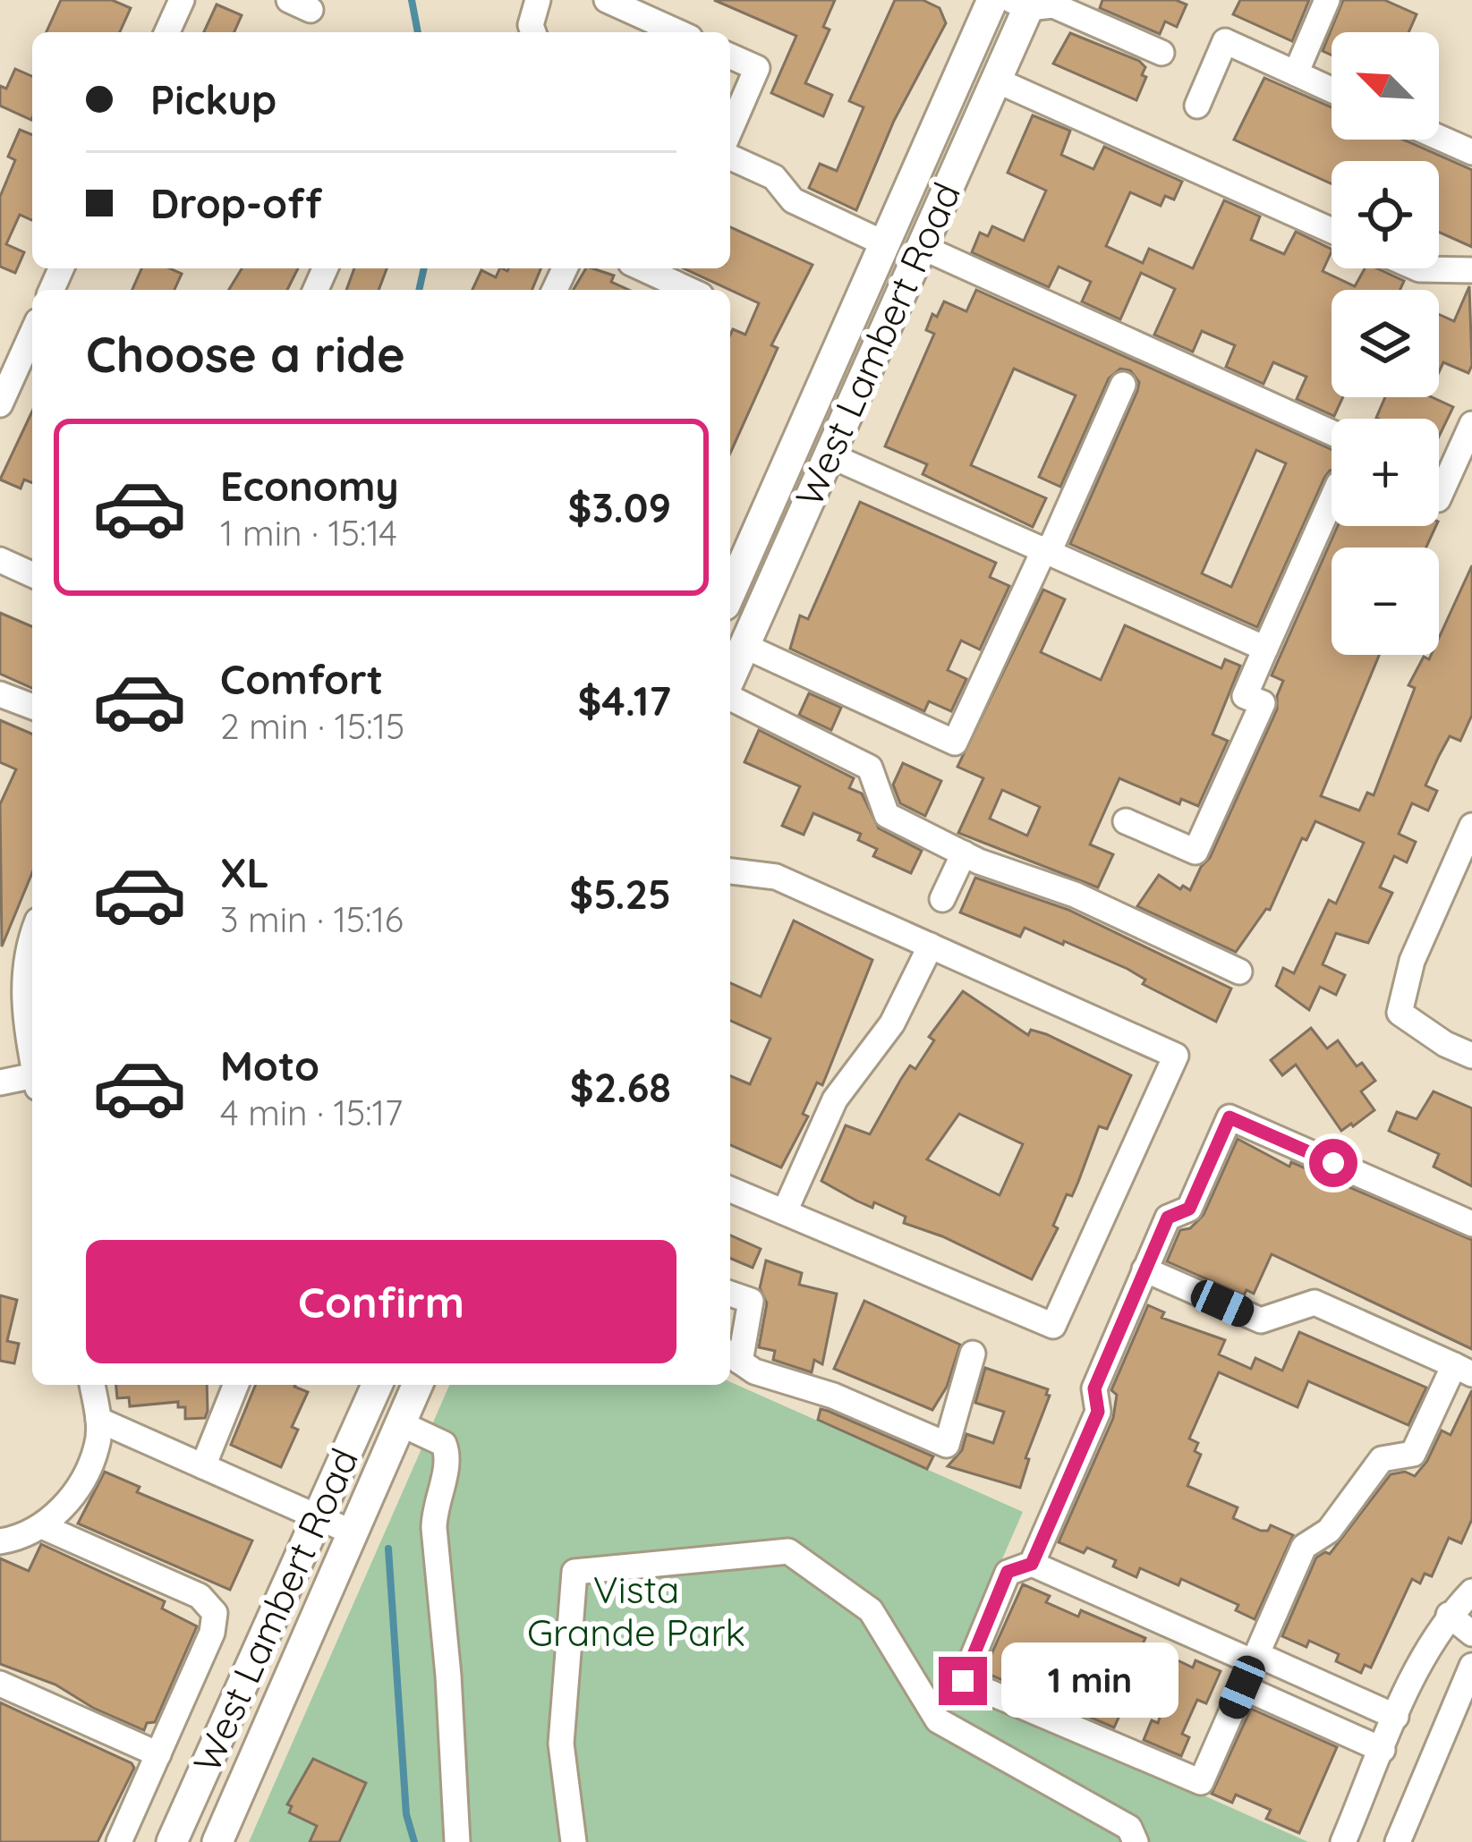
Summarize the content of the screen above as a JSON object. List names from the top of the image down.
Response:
{
  "streets": {
    "main road": ["West Lambert Road"]
  },
  "parks": ["Vista Grande Park"],
  "north": "top left",
  "page": {
    "map_buttons": ["+", "−"],
    "banner": ["Pickup", "Drop-off"],
    "heading": "Choose a ride",
    "list": [
      {
        "name": "Economy",
        "note": "1 min · 15:14",
        "value": "$3.09"
      },
      {
        "name": "Comfort",
        "note": "2 min · 15:15",
        "value": "$4.17"
      },
      {
        "name": "XL",
        "note": "3 min · 15:16",
        "value": "$5.25"
      },
      {
        "name": "Moto",
        "note": "4 min · 15:17",
        "value": "$2.68"
      }
    ],
    "buttons": "Confirm",
    "bubble": "1 min"
  }
}
